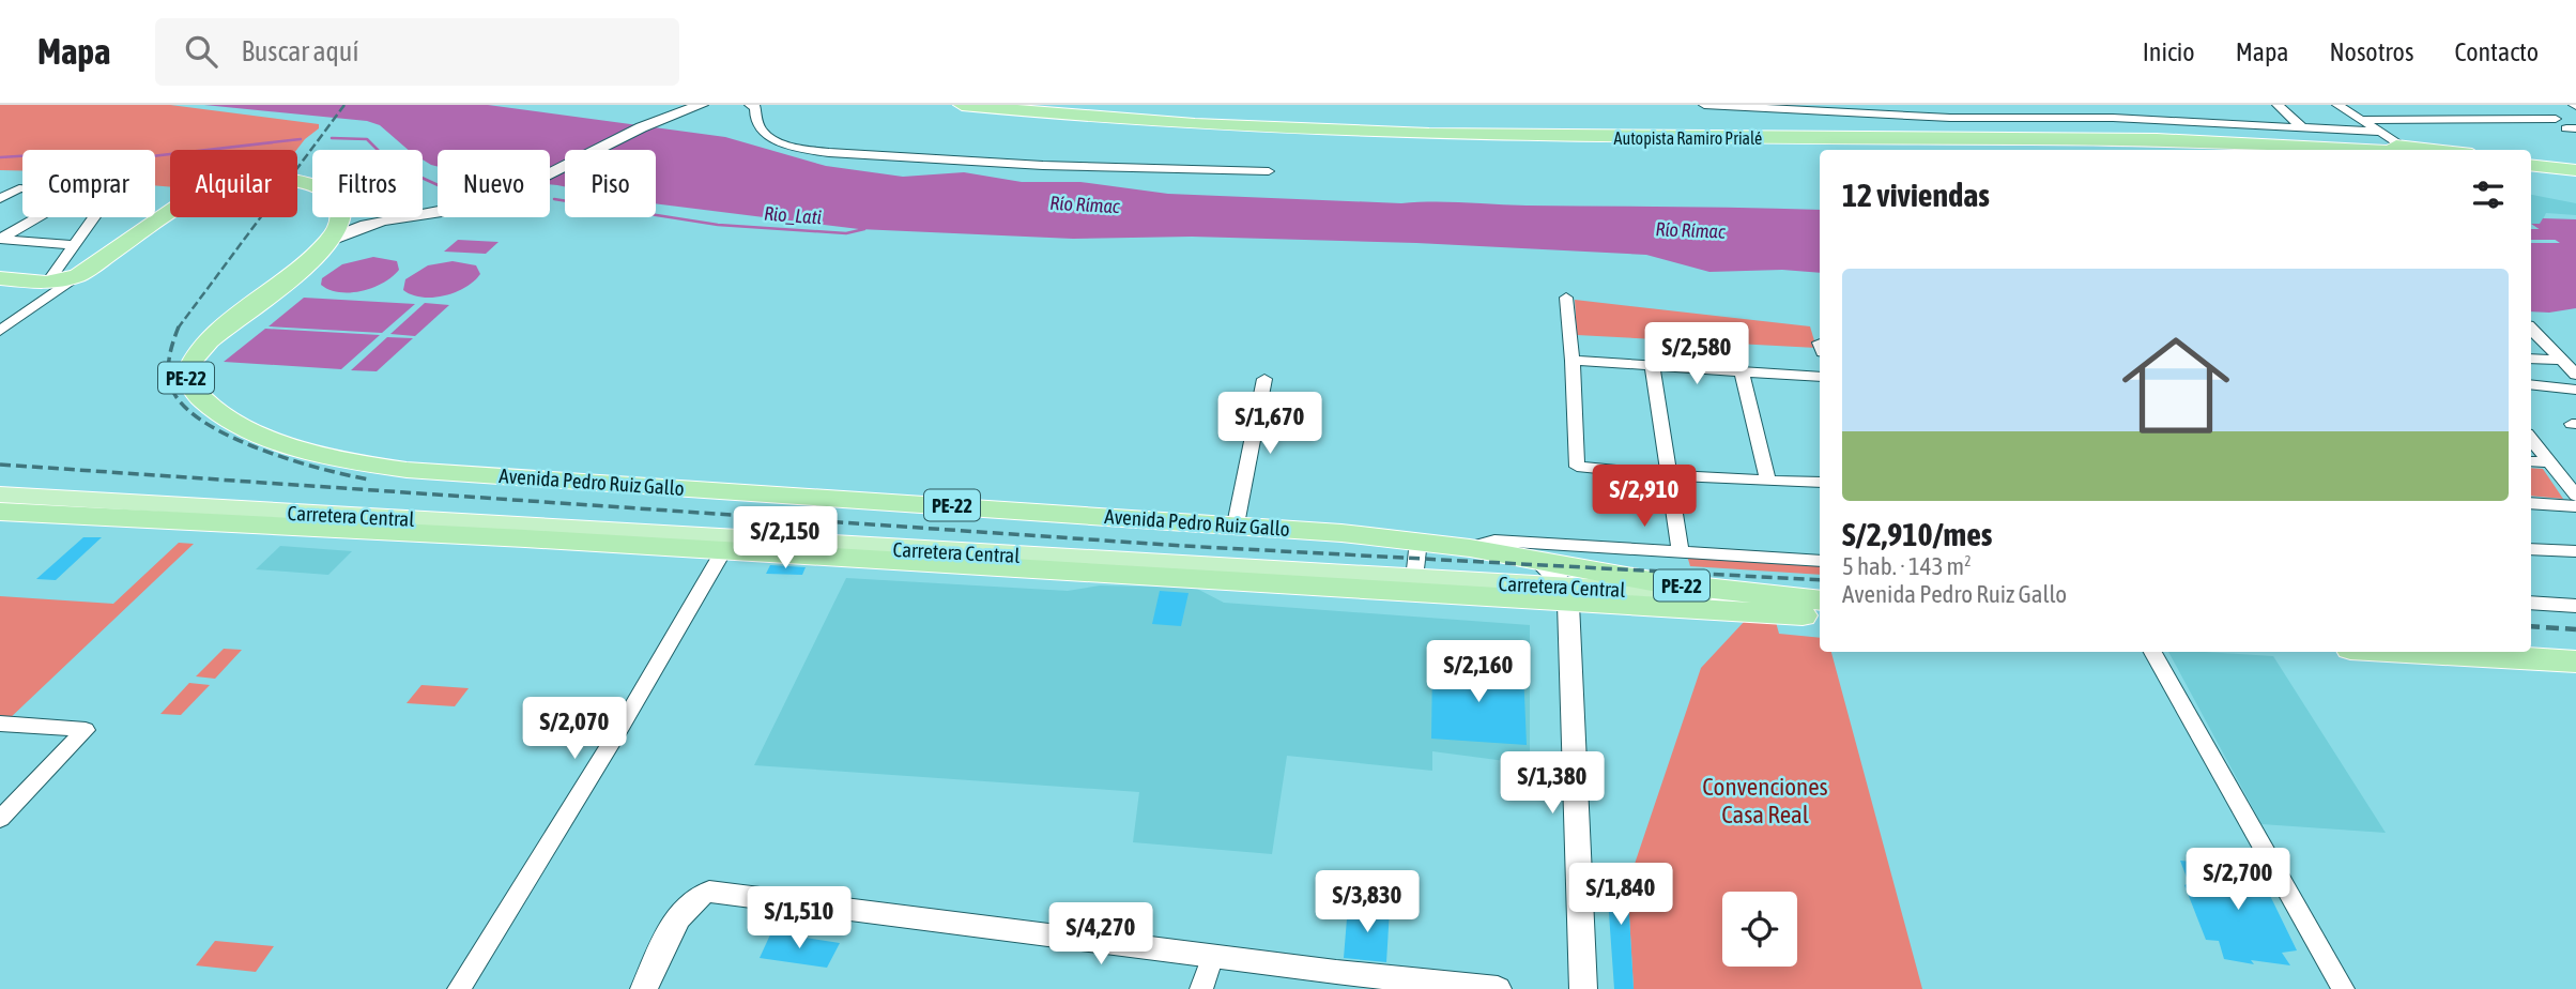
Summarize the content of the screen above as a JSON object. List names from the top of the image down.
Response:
{
  "streets": {
    "highway": [
      "Autopista Ramiro Prialé",
      "PE-22",
      "Avenida Pedro Ruiz Gallo",
      "Carretera Central"
    ]
  },
  "water": ["Río Rímac", "Rio_Lati"],
  "parks": ["Convenciones Casa Real"],
  "page": {
    "header": "Mapa",
    "search": "Buscar aquí",
    "nav": [
      "Inicio",
      "Mapa",
      "Nosotros",
      "Contacto"
    ],
    "chip": [
      "Comprar",
      "Alquilar",
      "Filtros",
      "Nuevo",
      "Piso"
    ],
    "heading": "12 viviendas",
    "list": [
      {
        "name": "S/2,910/mes",
        "note": "5 hab. · 143 m² · Avenida Pedro Ruiz Gallo"
      }
    ],
    "price": [
      "S/2,580",
      "S/1,670",
      "S/2,910",
      "S/2,150",
      "S/2,160",
      "S/2,070",
      "S/1,380",
      "S/2,700",
      "S/1,840",
      "S/3,830",
      "S/1,510",
      "S/4,270"
    ]
  }
}
